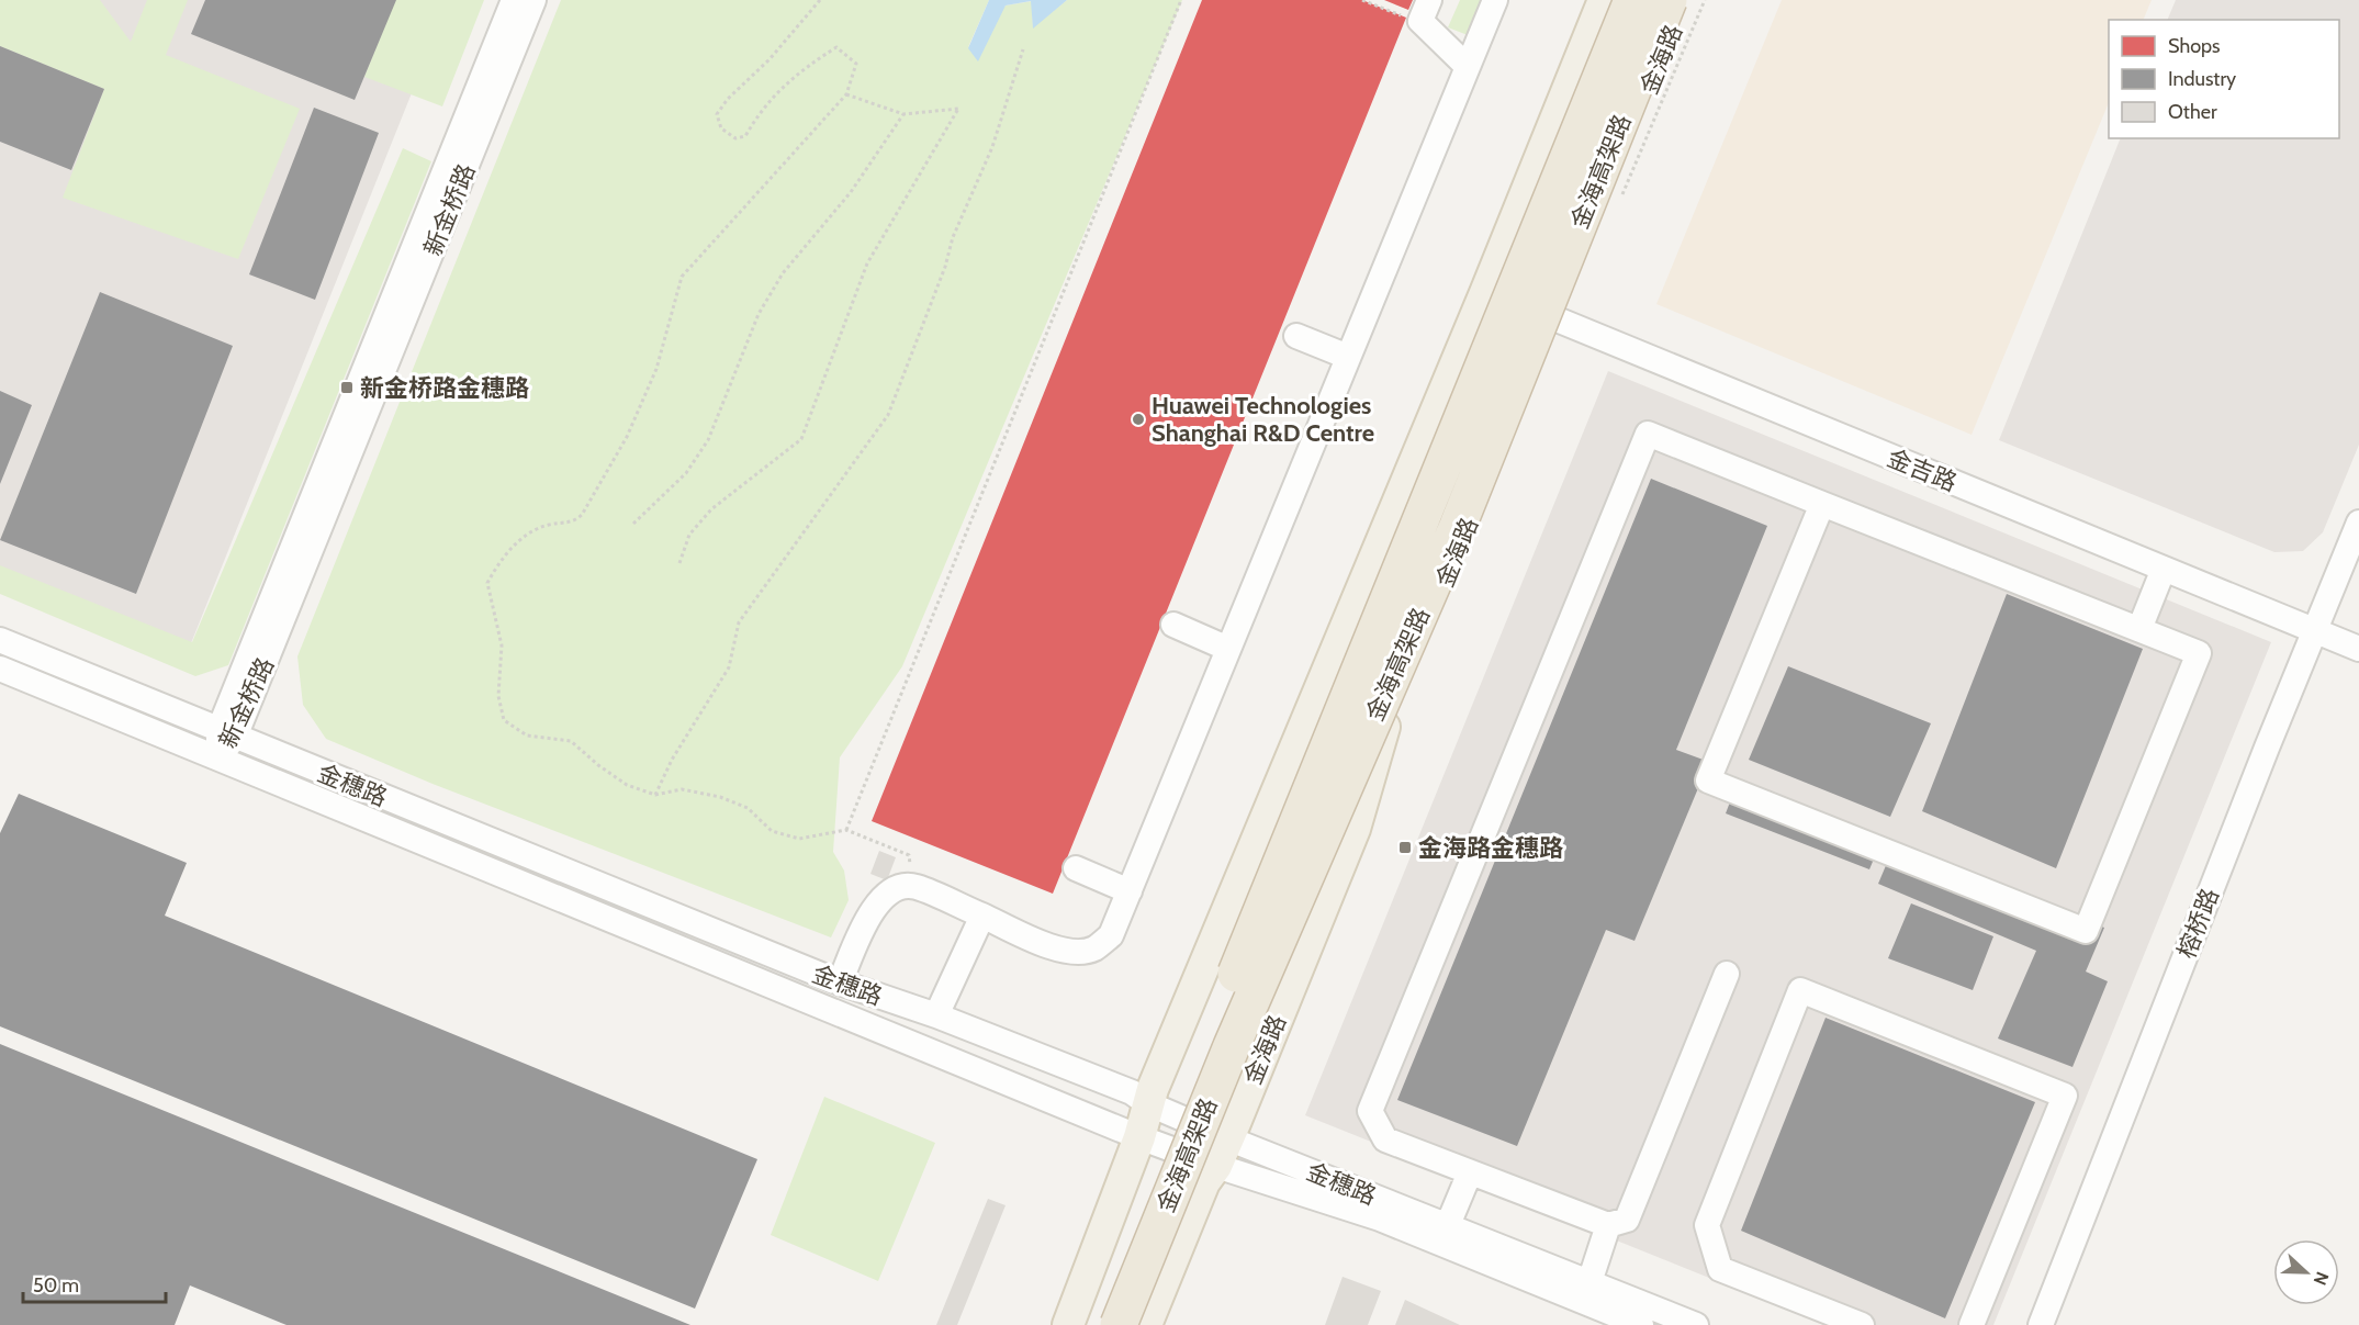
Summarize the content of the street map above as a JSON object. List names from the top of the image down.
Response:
{
  "streets": {
    "highway": ["金海高架路"],
    "main road": ["金海路"],
    "street": [
      "新金桥路",
      "金吉路",
      "金穗路",
      "榕桥路"
    ]
  },
  "crossings": [
    ["金海路", "金吉路"],
    ["金海路", "金穗路"],
    ["新金桥路", "金穗路"],
    ["金吉路", "榕桥路"]
  ],
  "places": {
    "transit": ["新金桥路金穗路", "金海路金穗路"],
    "other": ["Huawei Technologies Shanghai R&D Centre"]
  },
  "legend": ["Shops", "Industry", "Other"],
  "scale_bar": "50 m",
  "north": "right"
}
